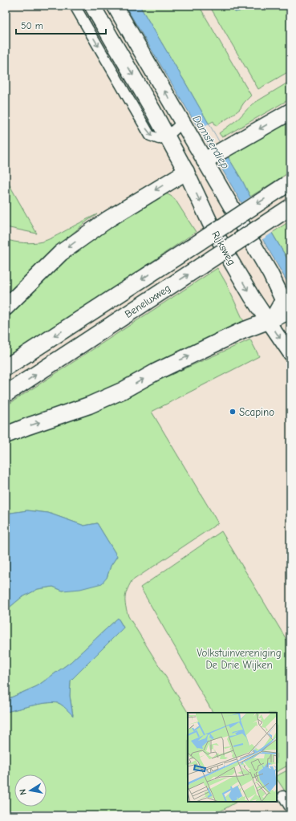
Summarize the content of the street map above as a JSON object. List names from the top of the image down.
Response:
{
  "streets": {
    "highway": ["Beneluxweg"],
    "main road": ["Rijksweg"]
  },
  "water": ["Damsterdiep"],
  "parks": ["Volkstuinvereniging De Drie Wijken"],
  "places": ["Scapino"],
  "scale_bar": "50 m",
  "north": "left"
}
